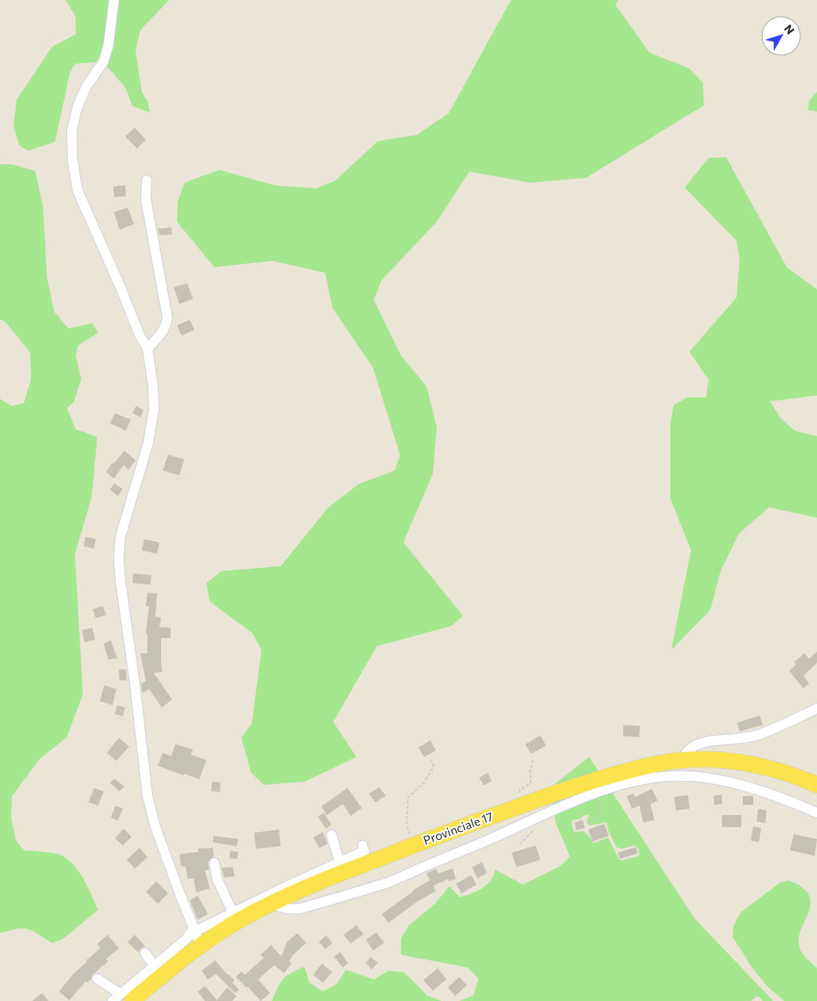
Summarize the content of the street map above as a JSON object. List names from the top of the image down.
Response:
{
  "streets": {
    "main road": ["Provinciale 17"]
  },
  "north": "top right"
}
